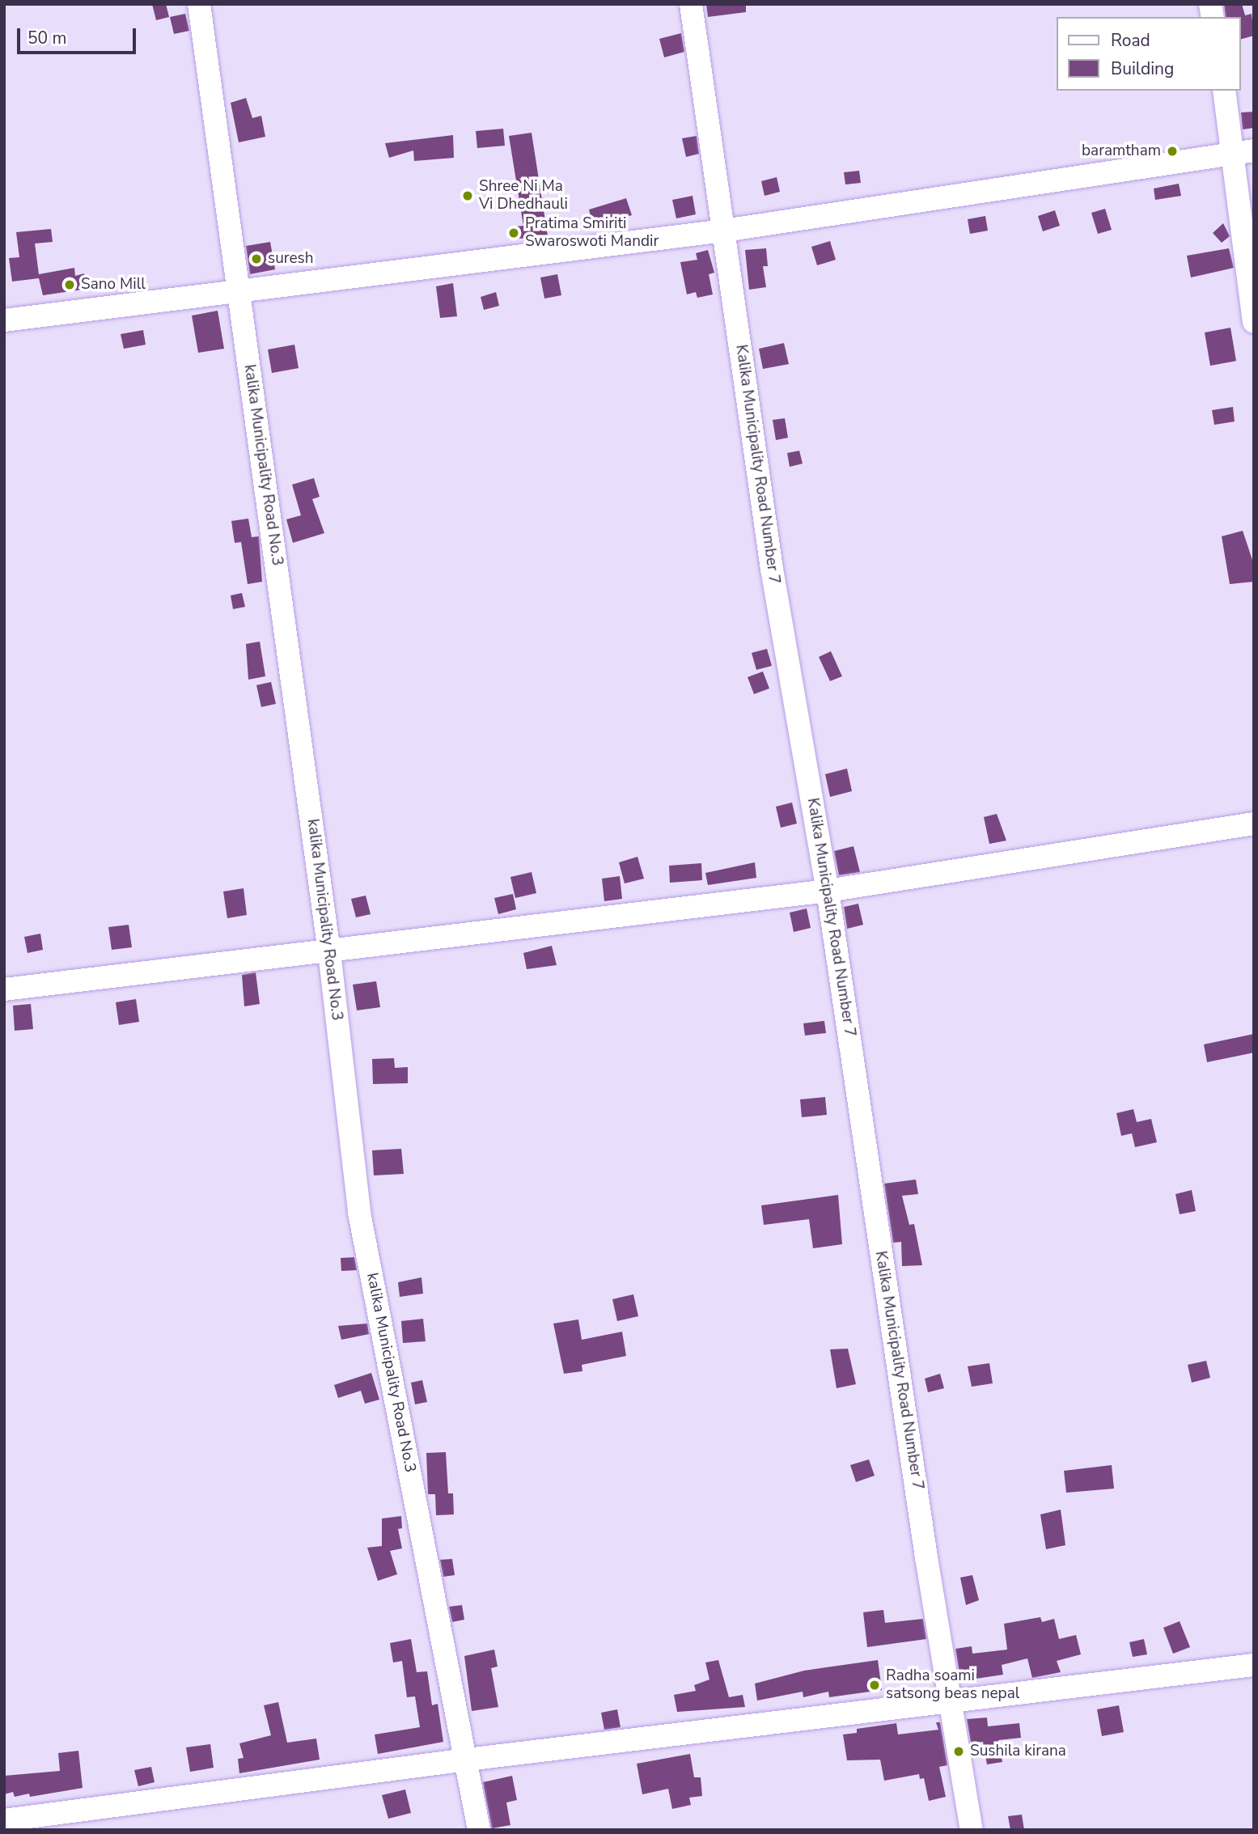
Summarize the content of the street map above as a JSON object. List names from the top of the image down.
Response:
{
  "streets": {
    "street": ["Kalika Municipality Road Number 7", "kalika Municipality Road No.3"]
  },
  "places": [
    "baramtham",
    "Shree Ni Ma Vi Dhedhauli",
    "Pratima Smiriti Swaroswoti Mandir",
    "suresh",
    "Sano Mill",
    "Radha soami satsong beas nepal",
    "Sushila kirana"
  ],
  "legend": ["Road", "Building"],
  "scale_bar": "50 m"
}
